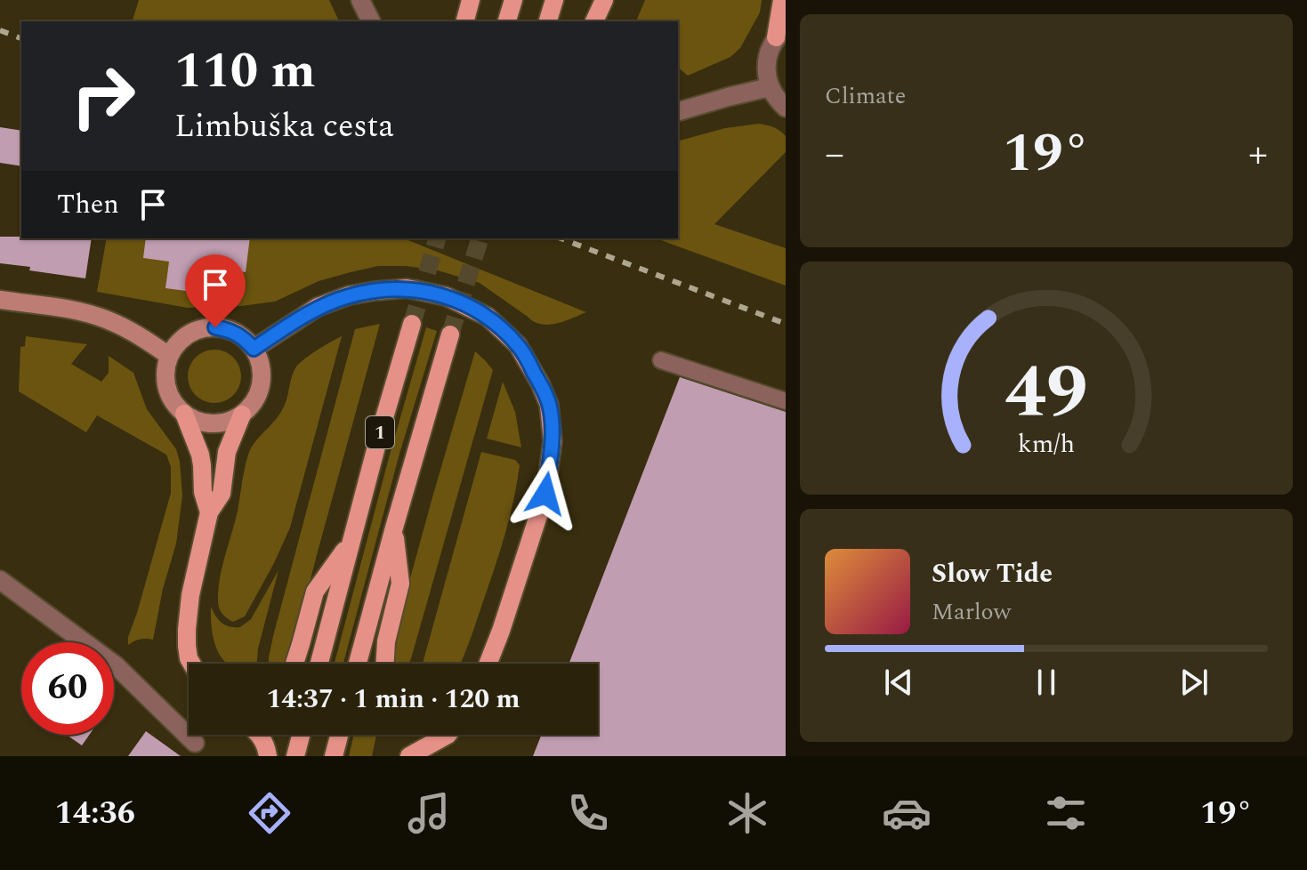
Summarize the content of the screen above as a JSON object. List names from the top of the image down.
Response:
{
  "streets": {
    "main road": ["1"]
  },
  "page": {
    "tile": "Climate",
    "turn": ["110 m", "Limbuška cesta"],
    "heat": ["−", "19°", "+"],
    "then": "Then",
    "song": ["Slow Tide", "Marlow"],
    "limit": "60",
    "trip": "14:37 · 1 min · 120 m",
    "tabs": ["14:36", "19°"],
    "gauge": ["49", "km/h"]
  }
}
